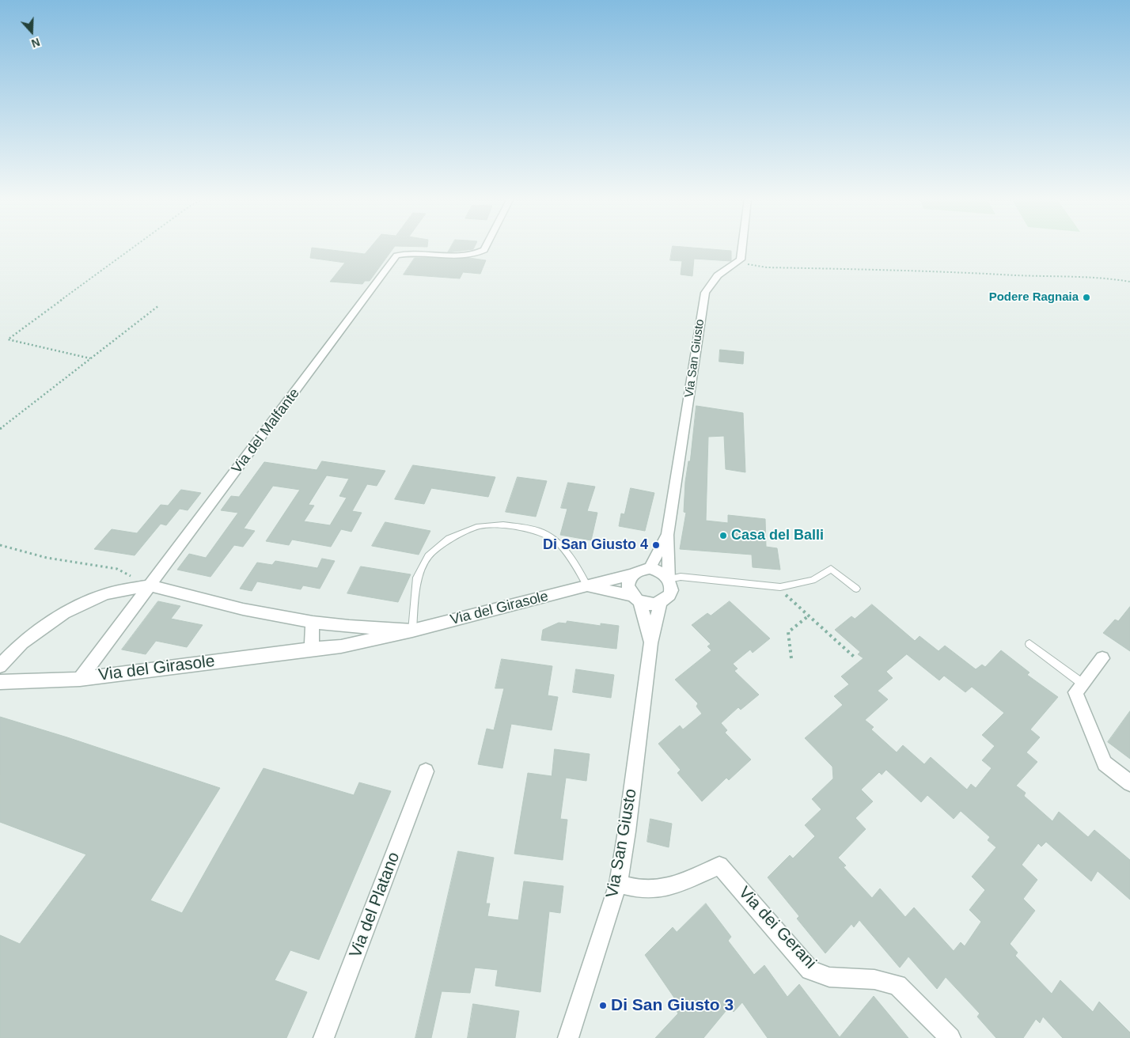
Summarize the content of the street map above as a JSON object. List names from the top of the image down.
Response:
{
  "streets": {
    "street": [
      "Via San Giusto",
      "Via del Malfante",
      "Via del Girasole",
      "Via del Platano",
      "Via dei Gerani"
    ]
  },
  "crossings": [
    ["Via San Giusto", "Via del Girasole"],
    ["Via San Giusto", "Via dei Gerani"],
    ["Via del Malfante", "Via del Girasole"]
  ],
  "places": [
    "Podere Ragnaia",
    "Casa del Balli",
    "Di San Giusto 4",
    "Di San Giusto 3"
  ],
  "north": "bottom"
}
